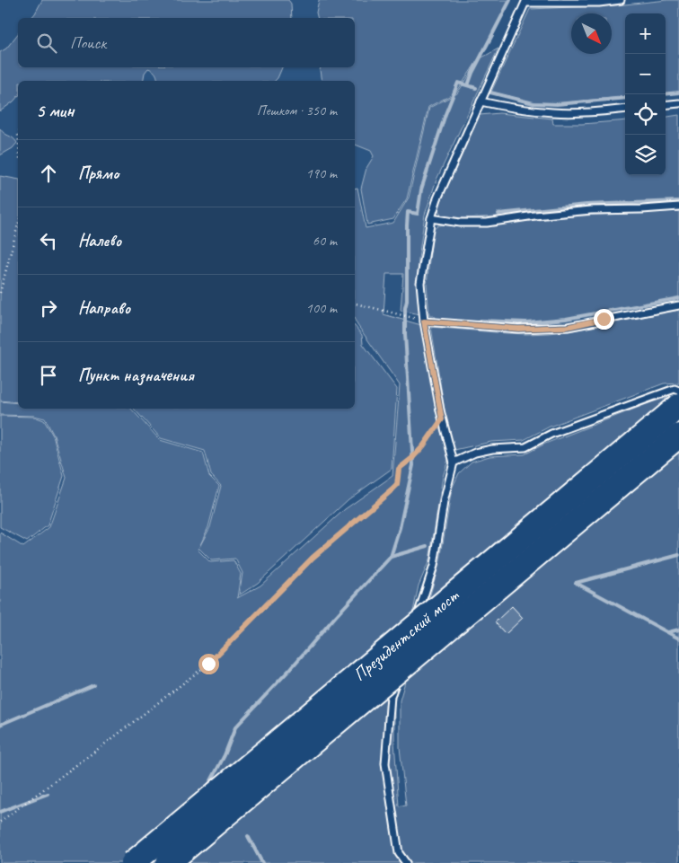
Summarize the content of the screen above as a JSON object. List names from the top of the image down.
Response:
{
  "streets": {
    "highway": ["Президентский мост"]
  },
  "north": "bottom right",
  "page": {
    "map_buttons": ["+", "−"],
    "search": "Поиск",
    "heading": ["5 мин", "Пешком · 350 m"],
    "list": [
      ["Прямо", "190 m"],
      ["Налево", "60 m"],
      ["Направо", "100 m"],
      "Пункт назначения"
    ]
  }
}
